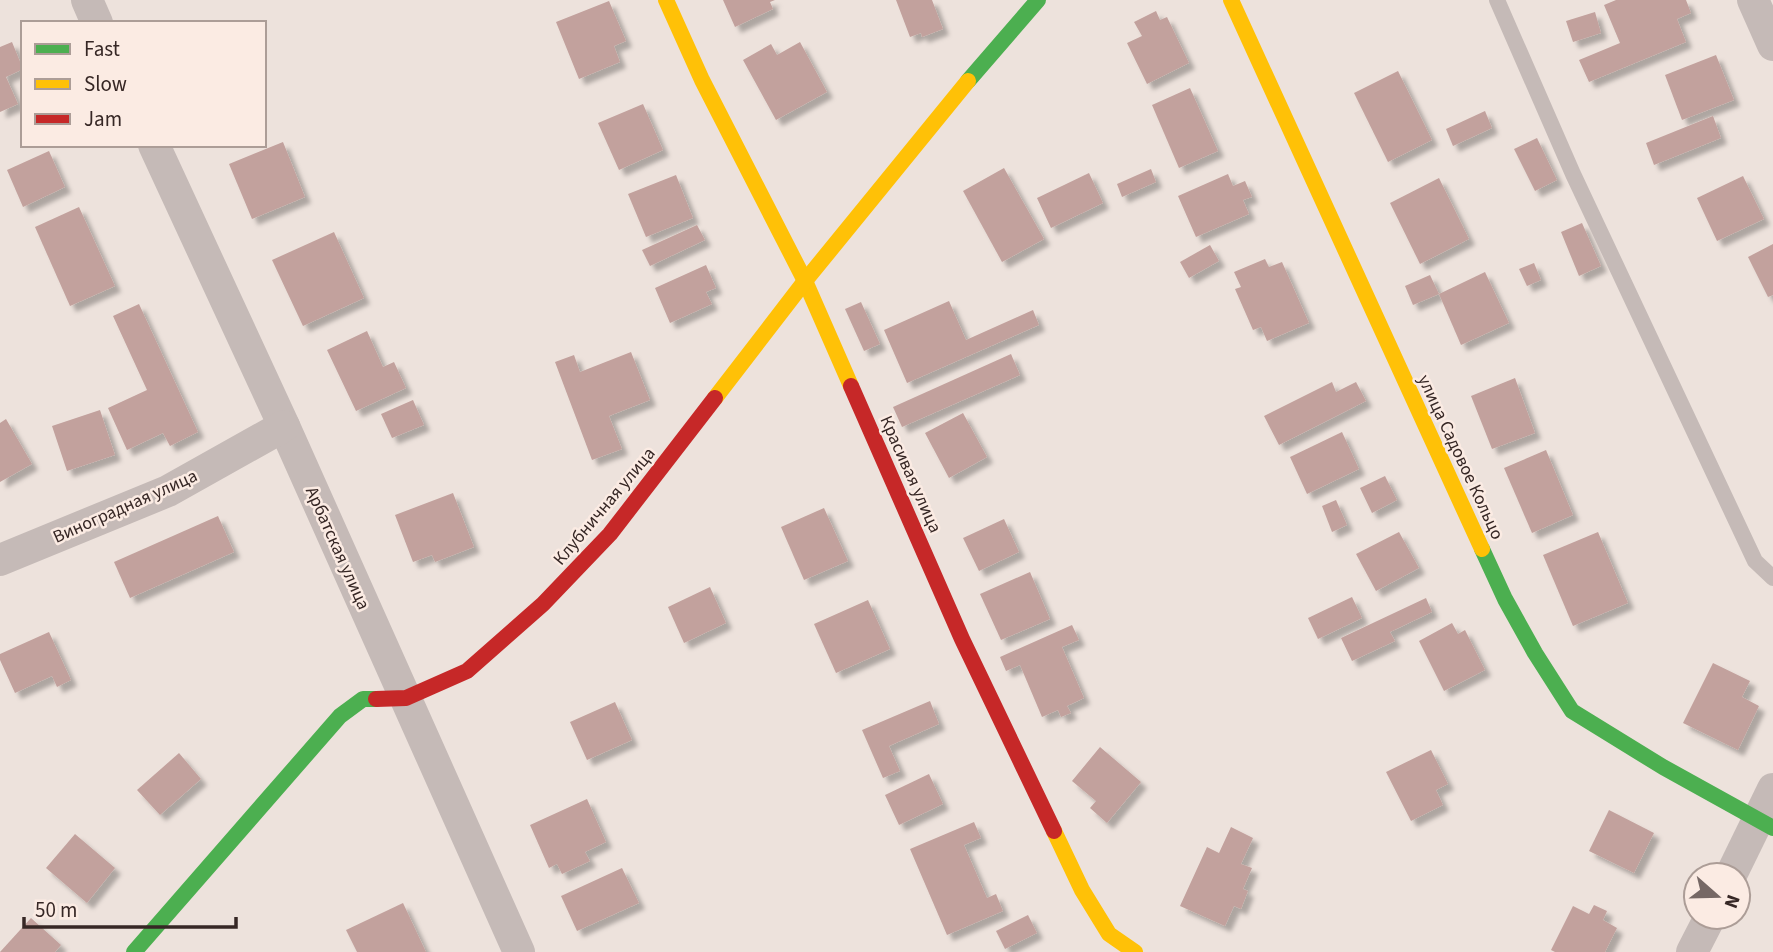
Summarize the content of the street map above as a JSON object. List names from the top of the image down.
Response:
{
  "streets": {
    "street": [
      "улица Садовое Кольцо",
      "Красивая улица",
      "Виноградная улица",
      "Клубничная улица",
      "Арбатская улица"
    ]
  },
  "crossings": [
    ["Красивая улица", "Клубничная улица"],
    ["Виноградная улица", "Арбатская улица"],
    ["Клубничная улица", "Арбатская улица"]
  ],
  "legend": ["Fast", "Slow", "Jam"],
  "scale_bar": "50 m",
  "north": "right"
}
